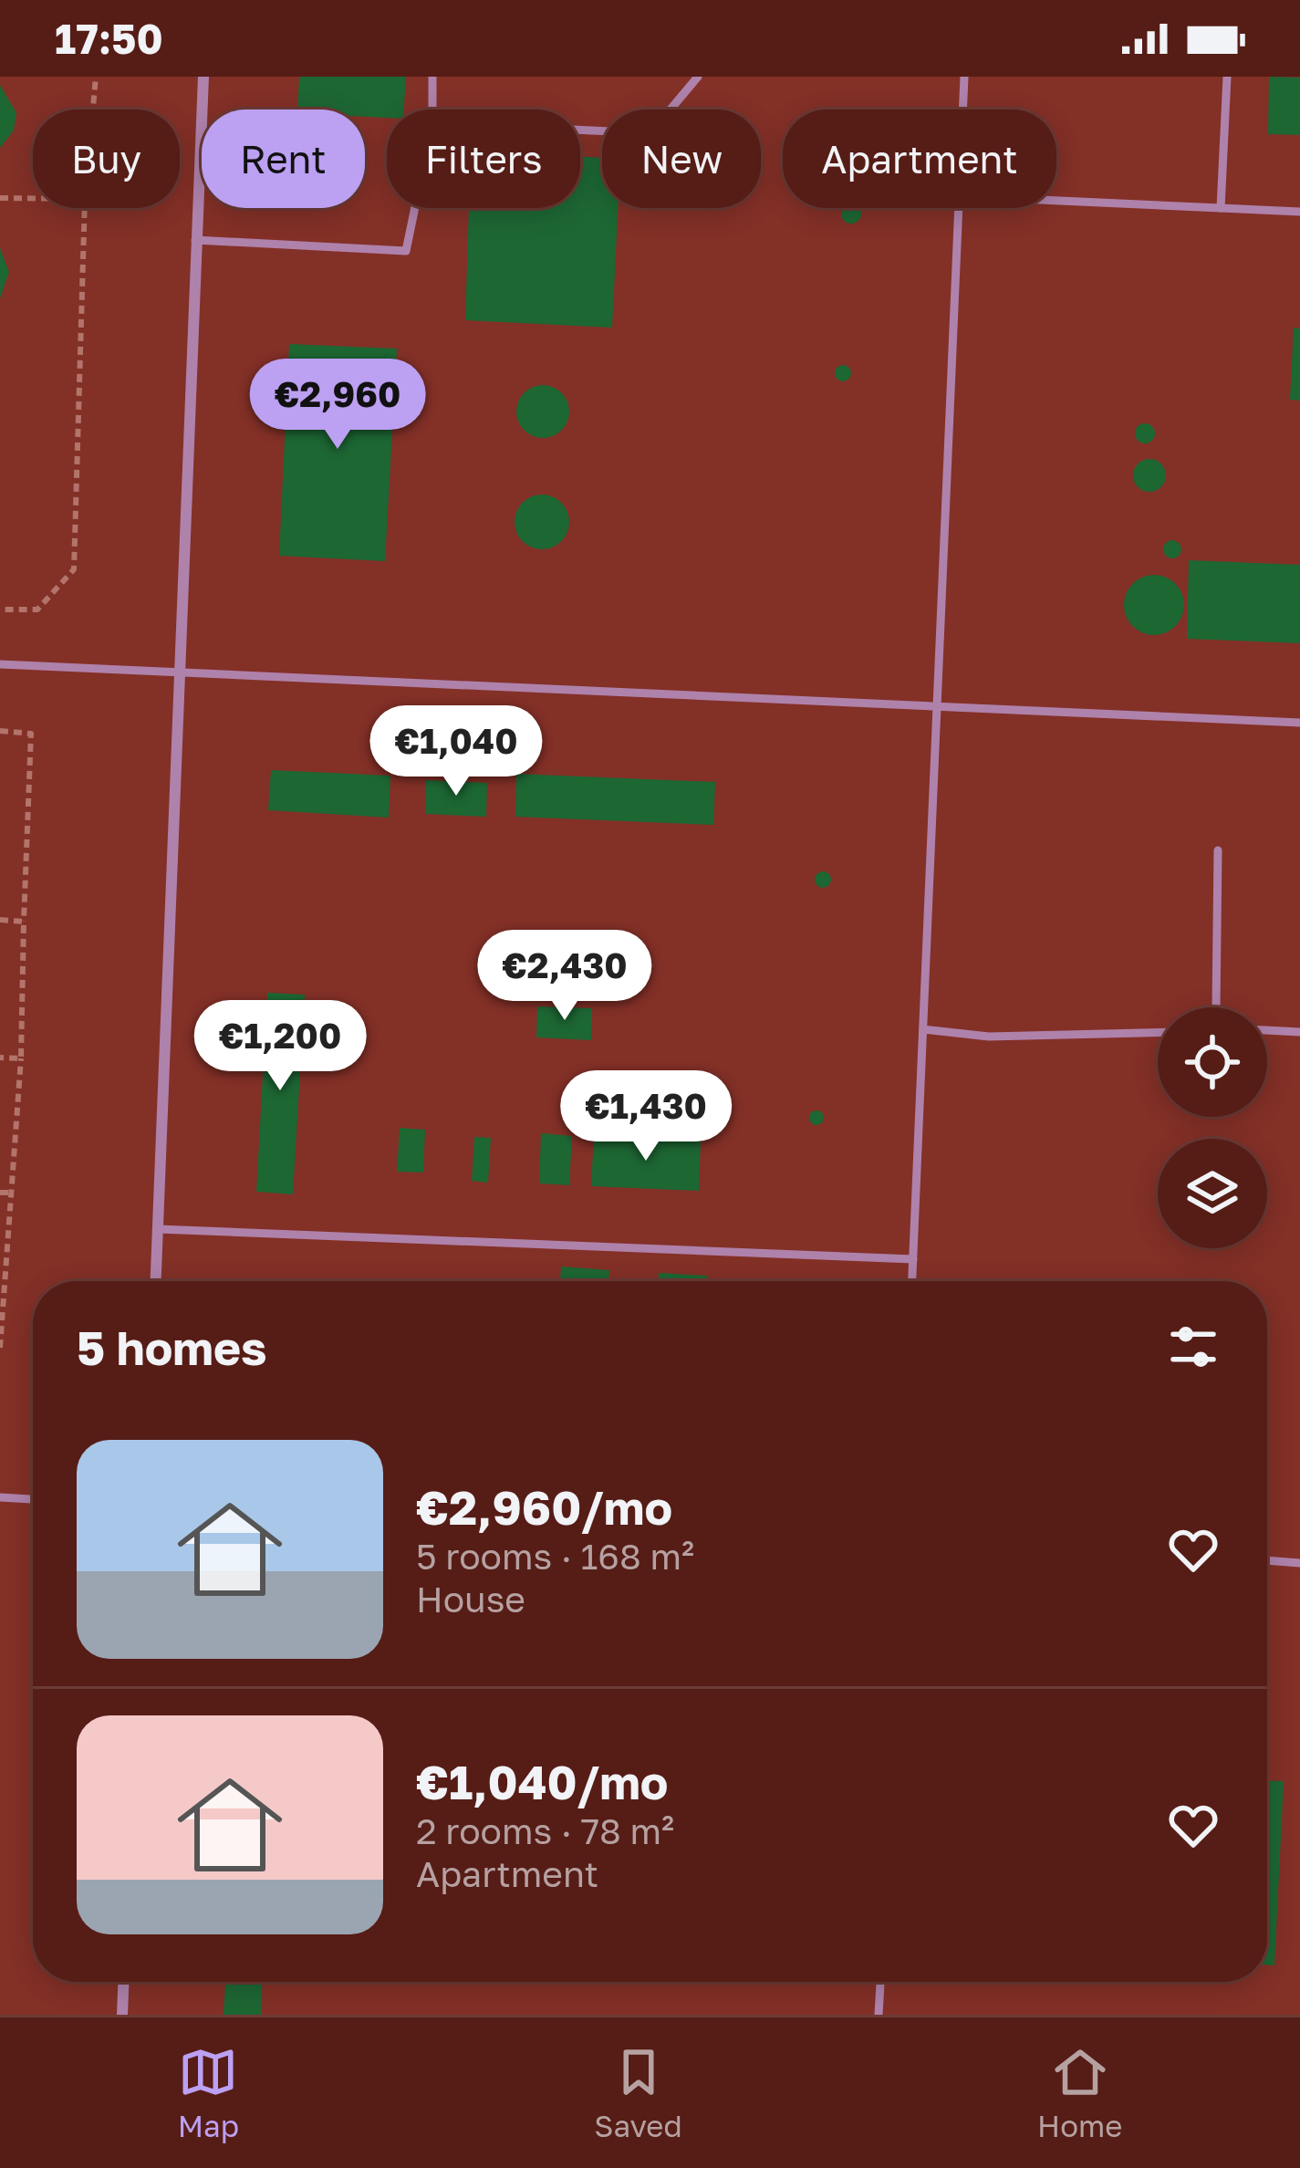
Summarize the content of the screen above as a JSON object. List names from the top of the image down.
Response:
{
  "page": {
    "status": "17:50",
    "chip": [
      "Buy",
      "Rent",
      "Filters",
      "New",
      "Apartment"
    ],
    "price": [
      "€2,960",
      "€1,040",
      "€2,430",
      "€1,200",
      "€1,430"
    ],
    "heading": "5 homes",
    "list": [
      {
        "name": "€2,960/mo",
        "note": "5 rooms · 168 m² · House"
      },
      {
        "name": "€1,040/mo",
        "note": "2 rooms · 78 m² · Apartment"
      }
    ],
    "tabs": ["Map", "Saved", "Home"]
  }
}
